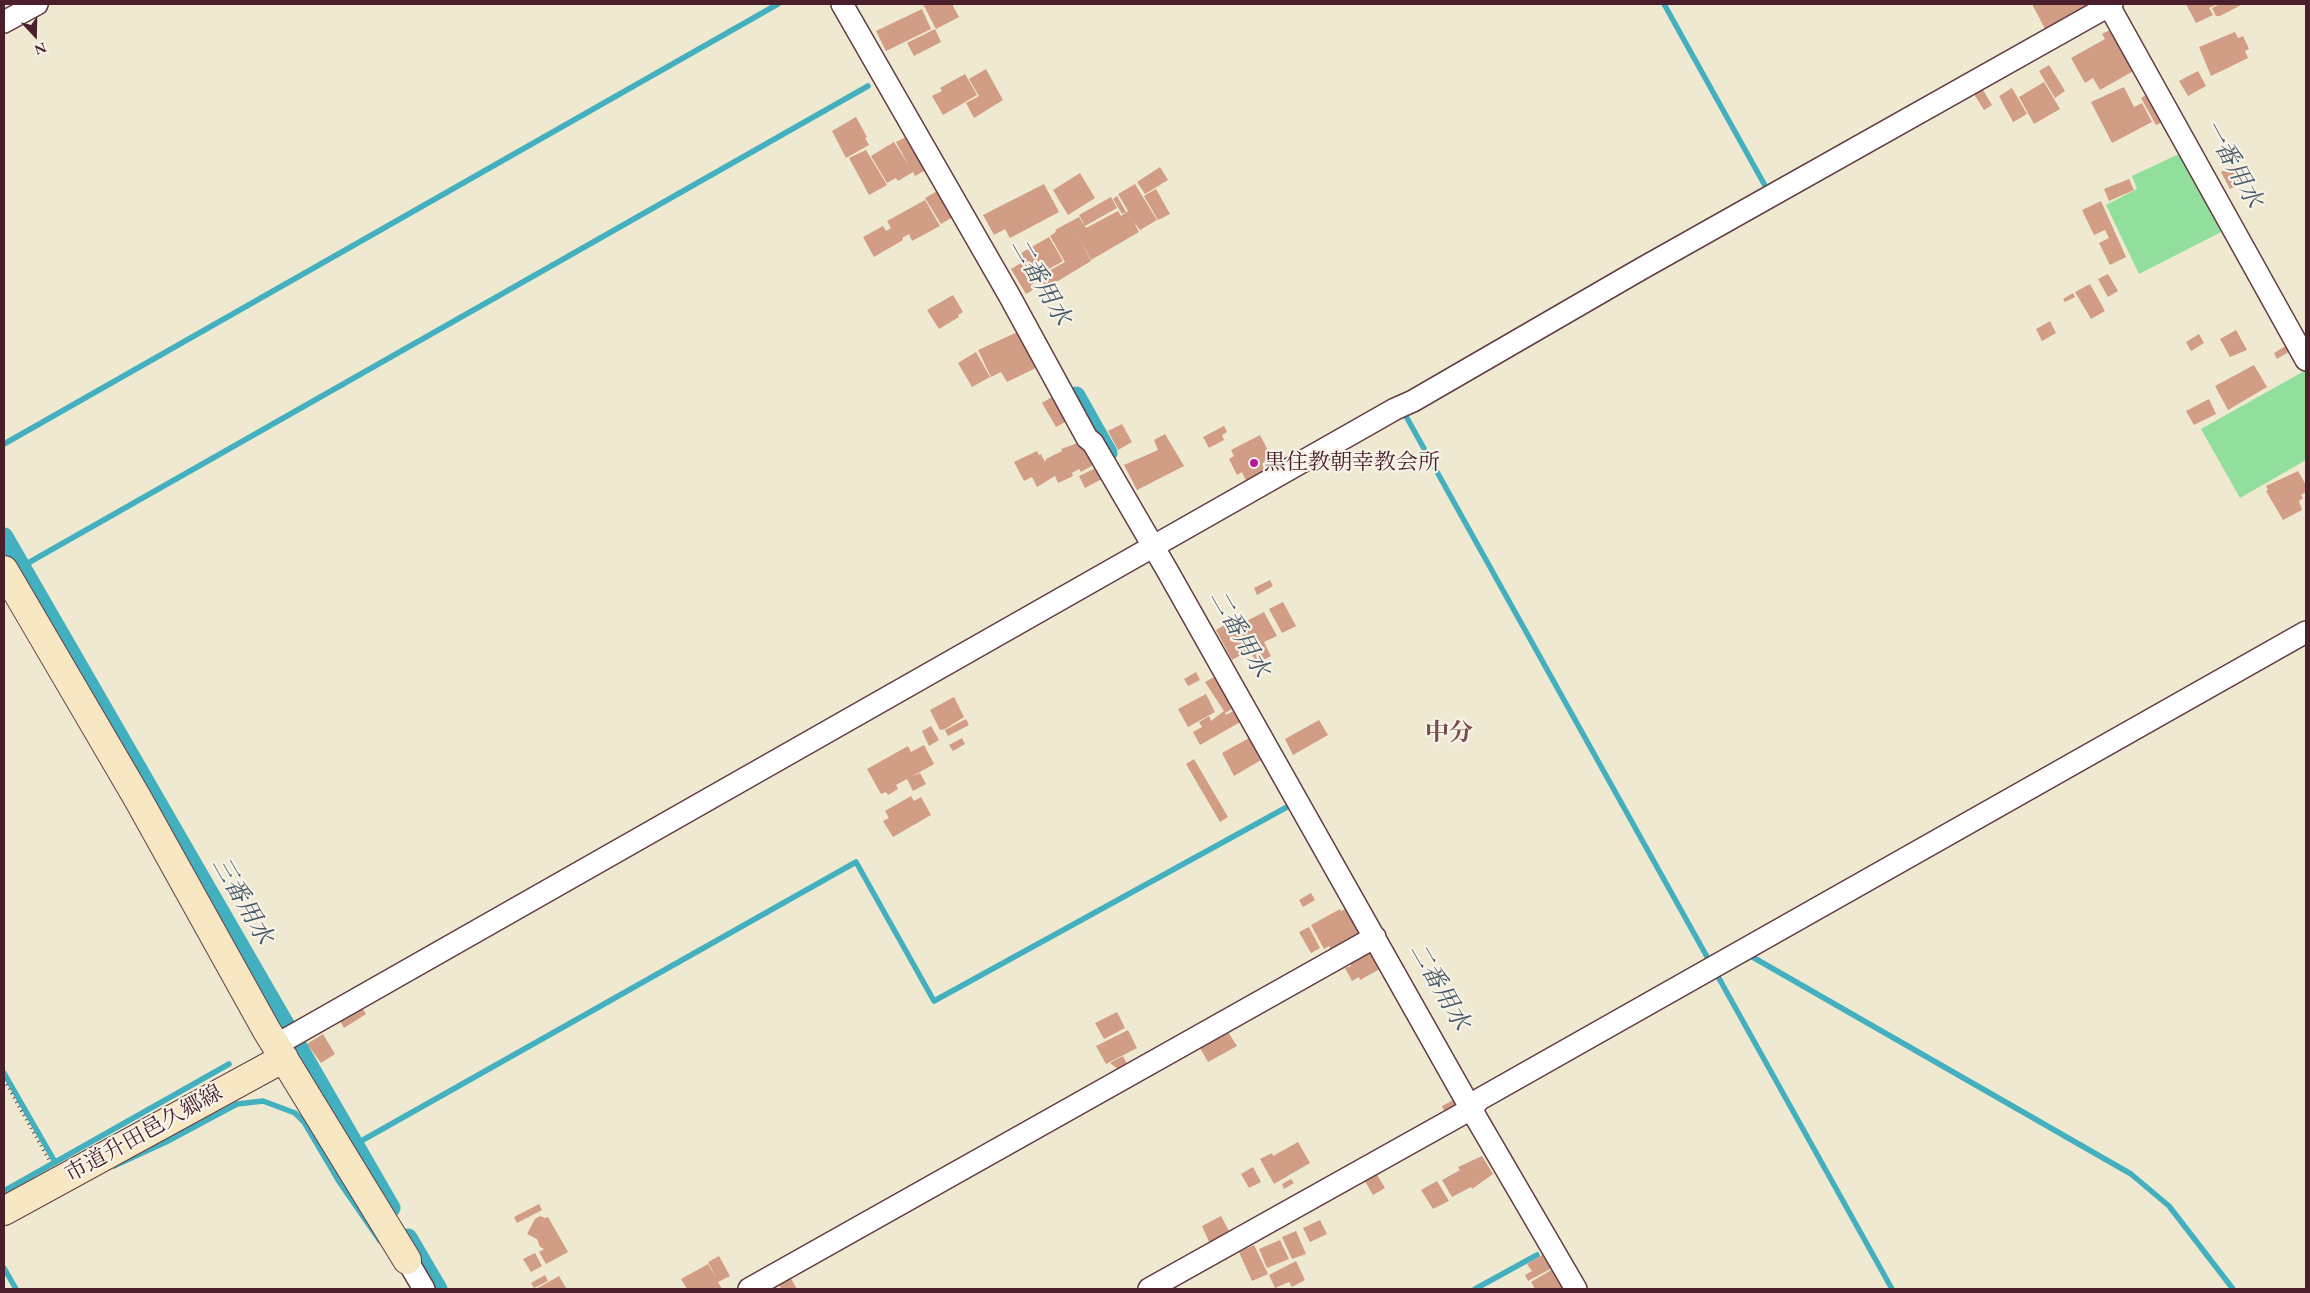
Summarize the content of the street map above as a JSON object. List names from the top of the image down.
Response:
{
  "streets": {
    "street": ["市道升田邑久郷線"]
  },
  "districts": ["中分"],
  "water": ["一番用水", "二番用水", "三番用水"],
  "places": ["黒住教朝幸教会所"],
  "north": "bottom"
}
